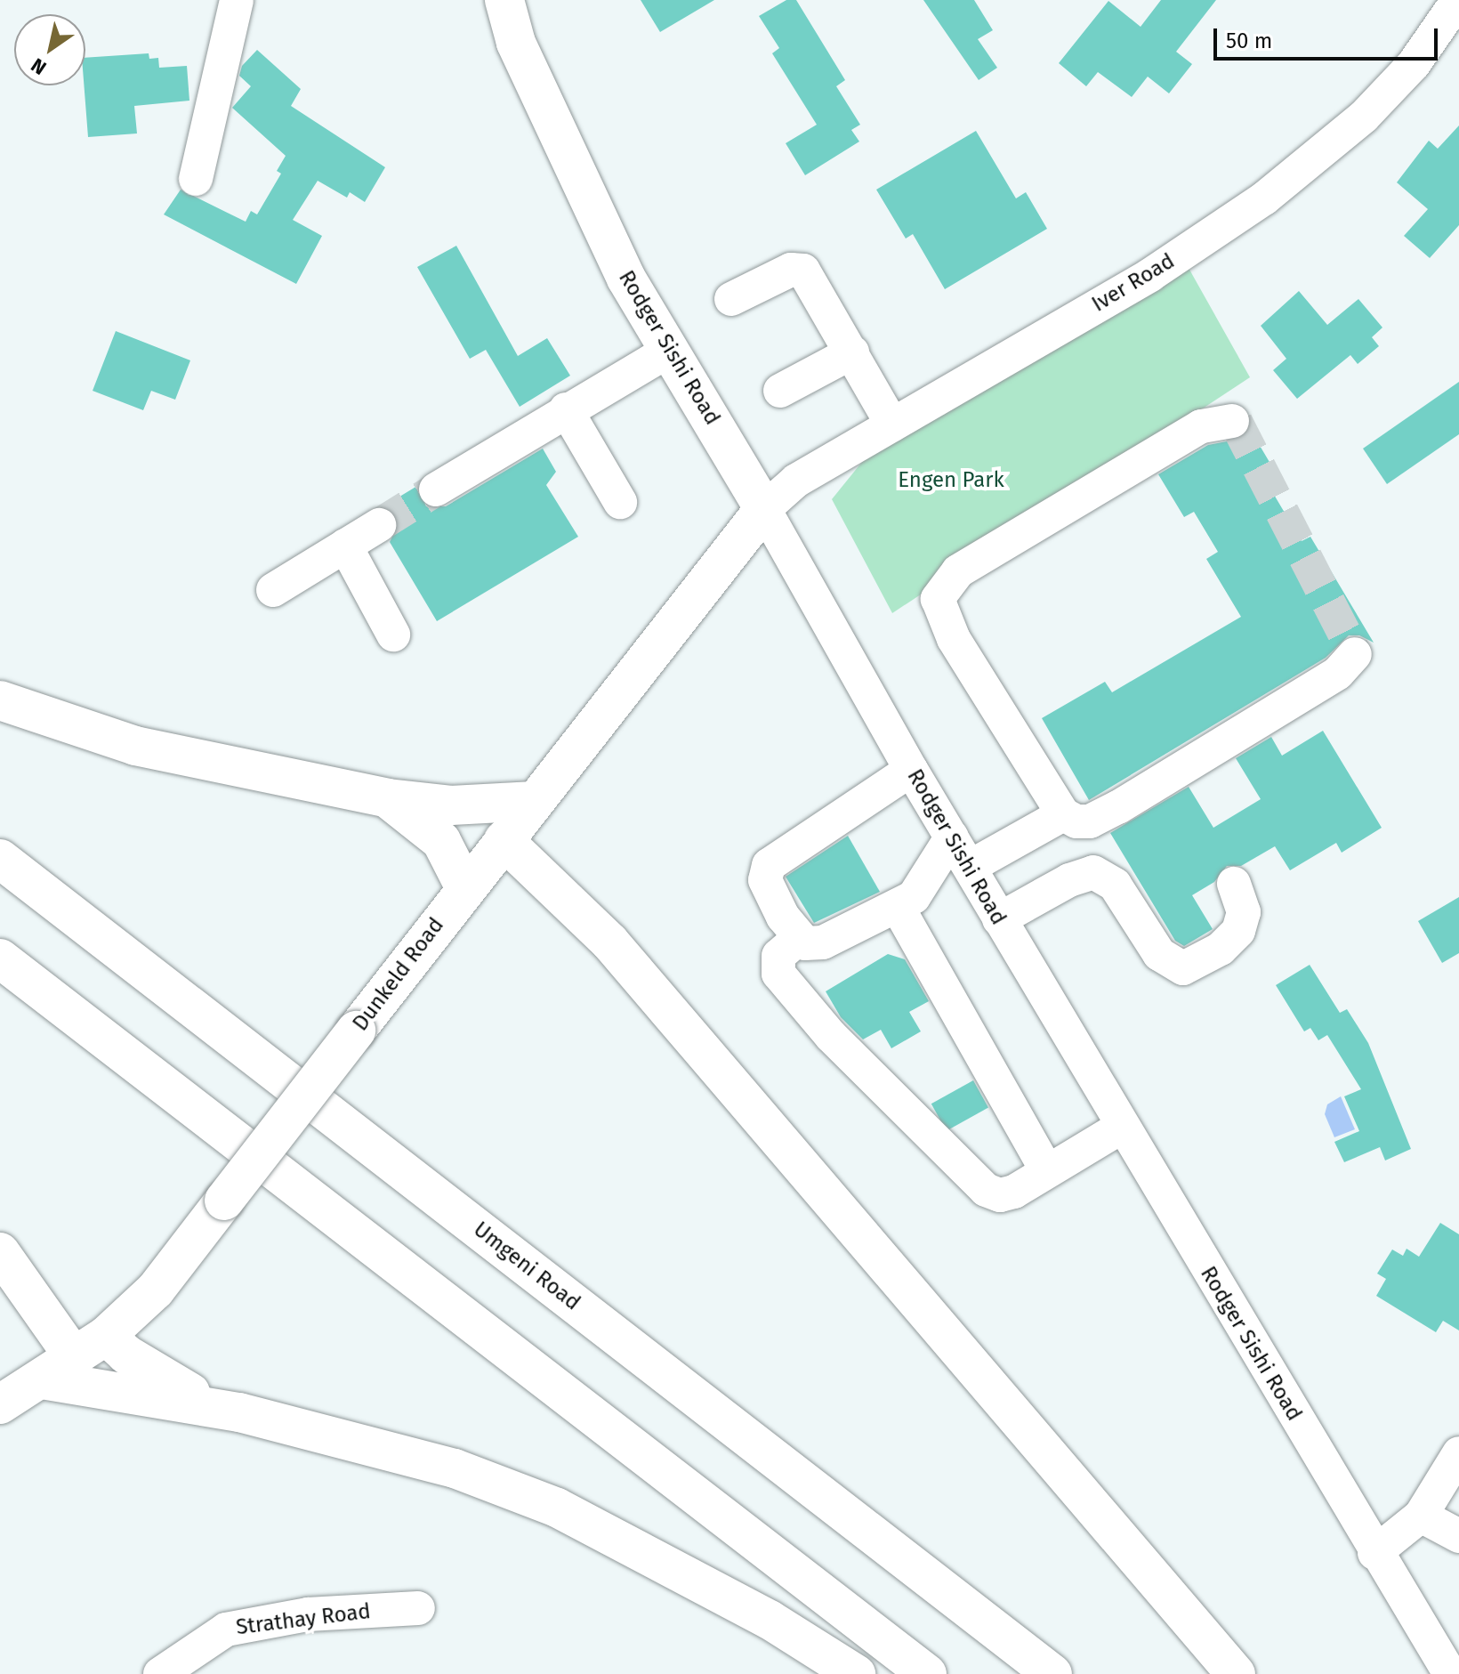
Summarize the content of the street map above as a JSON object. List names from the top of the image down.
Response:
{
  "streets": {
    "main road": ["Rodger Sishi Road", "Dunkeld Road", "Umgeni Road"],
    "street": ["Iver Road", "Strathay Road"]
  },
  "crossings": [
    ["Iver Road", "Rodger Sishi Road"],
    ["Iver Road", "Dunkeld Road"],
    ["Rodger Sishi Road", "Dunkeld Road"]
  ],
  "parks": ["Engen Park"],
  "scale_bar": "50 m",
  "north": "bottom left"
}
